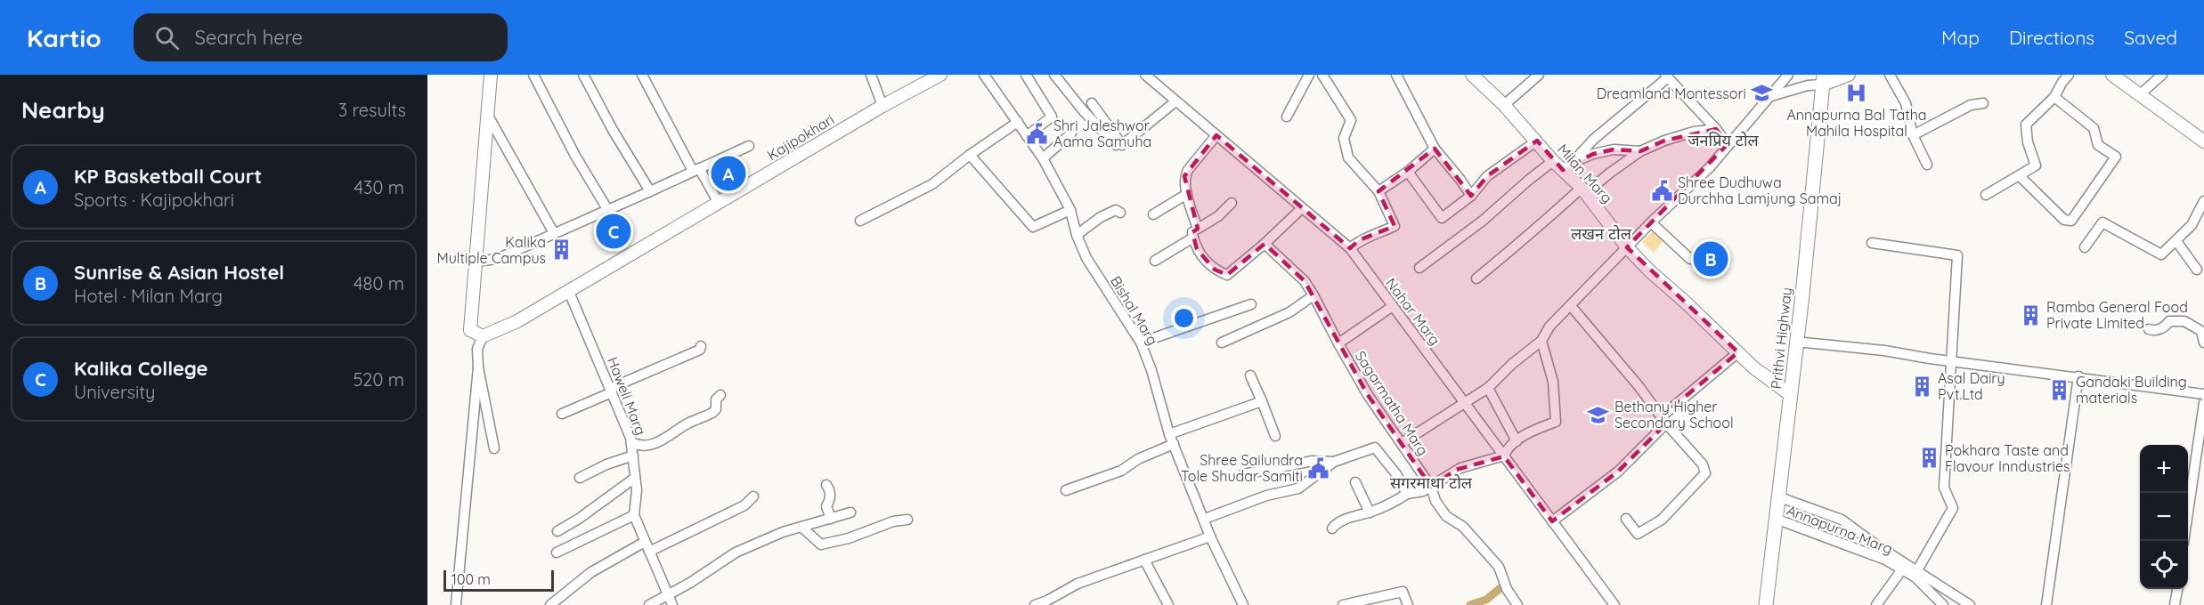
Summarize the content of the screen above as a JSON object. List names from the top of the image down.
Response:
{
  "streets": {
    "highway": ["Prithvi Highway"],
    "main road": ["Kajipokhari", "Milan Marg"],
    "street": [
      "Bishal Marg",
      "Nahar Marg",
      "Haweli Marg",
      "Sagarmatha Marg",
      "Annapurna Marg"
    ]
  },
  "crossings": [
    ["Kajipokhari", "Haweli Marg"],
    ["Milan Marg", "Prithvi Highway"],
    ["Nahar Marg", "Sagarmatha Marg"],
    ["Prithvi Highway", "Annapurna Marg"]
  ],
  "districts": ["जनप्रिय टोल", "लखन टोल", "सगरमाथा टोल"],
  "places": {
    "hospital": ["Annapurna Bal Tatha Mahila Hospital"],
    "school or university": ["Dreamland Montessori", "Bethany Higher Secondary School"],
    "public building": ["Shri Jaleshwor Aama Samuha", "Shree Dudhuwa Durchha Lamjung Samaj", "Shree Sailundra Tole Shudar Samiti"],
    "building": [
      "Kalika Multiple Campus",
      "Ramba General Food Private Limited",
      "Asal Dairy Pvt.Ltd",
      "Gandaki Building materials",
      "Pokhara Taste and Flavour Inndustries"
    ]
  },
  "scale_bar": "100 m",
  "page": {
    "header": "Kartio",
    "search": "Search here",
    "nav": ["Map", "Directions", "Saved"],
    "heading": ["Nearby", "3 results"],
    "list": [
      {
        "mark": "A",
        "name": "KP Basketball Court",
        "note": "Sports · Kajipokhari",
        "value": "430 m"
      },
      {
        "mark": "B",
        "name": "Sunrise & Asian Hostel",
        "note": "Hotel · Milan Marg",
        "value": "480 m"
      },
      {
        "mark": "C",
        "name": "Kalika College",
        "note": "University",
        "value": "520 m"
      }
    ],
    "pins": ["A", "C", "B"],
    "map_buttons": ["+", "−"],
    "scale": "100 m"
  }
}
